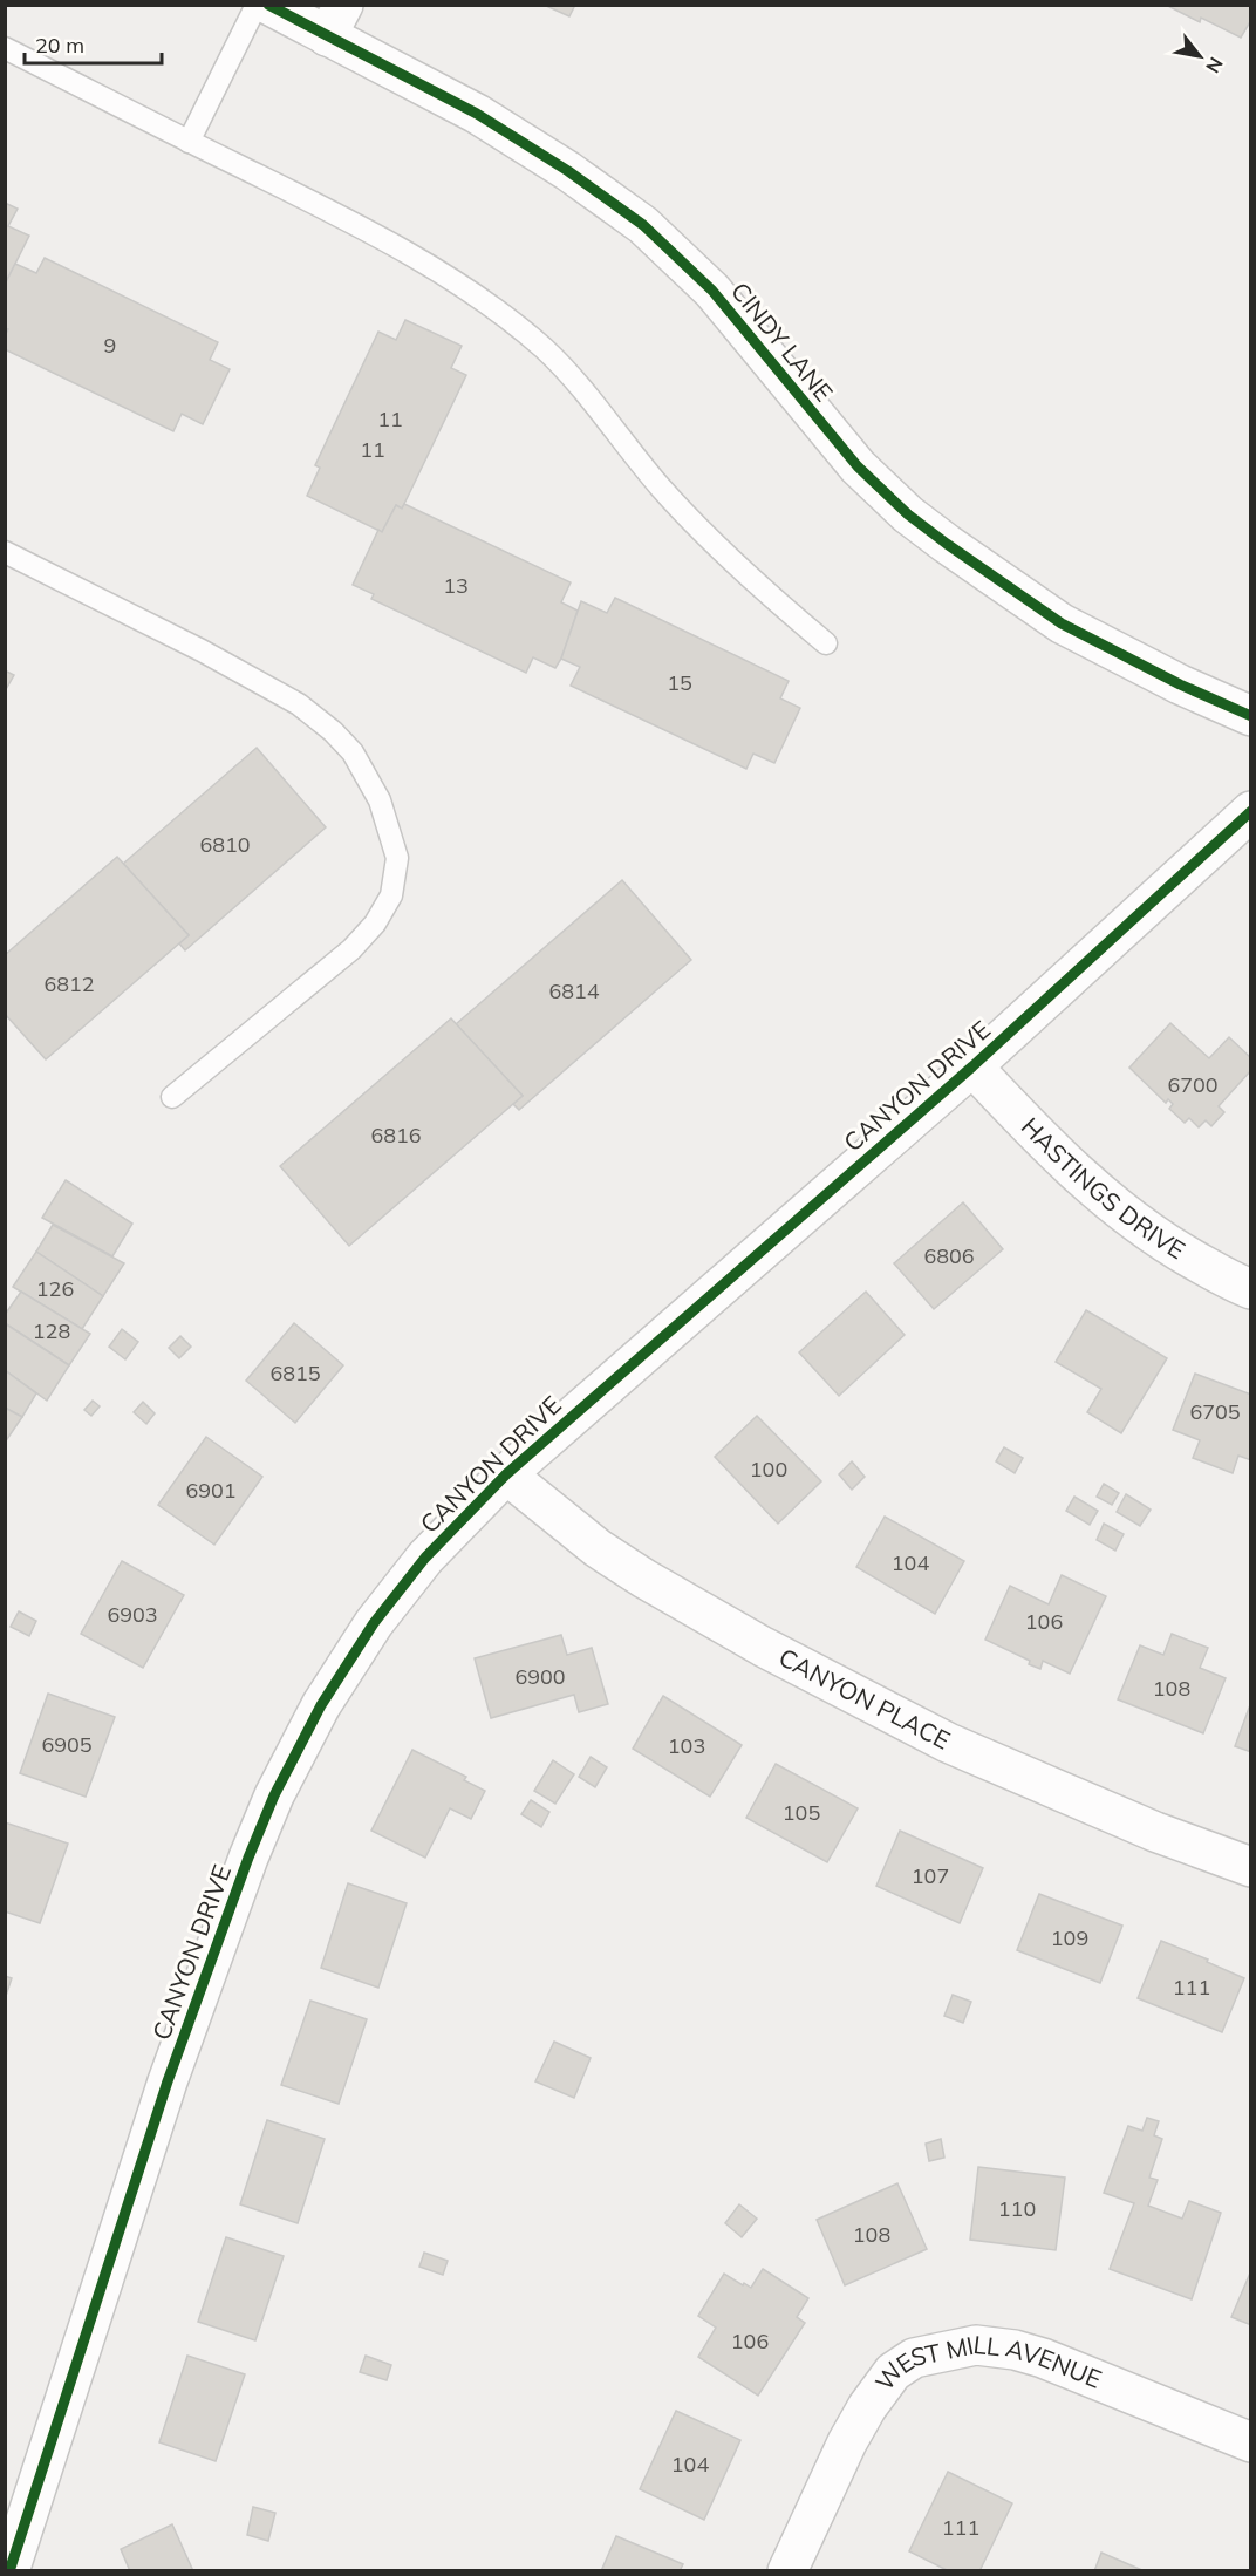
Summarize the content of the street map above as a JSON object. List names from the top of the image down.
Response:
{
  "streets": {
    "street": [
      "CINDY LANE",
      "CANYON DRIVE",
      "HASTINGS DRIVE",
      "CANYON PLACE",
      "WEST MILL AVENUE"
    ]
  },
  "crossings": [
    ["CANYON DRIVE", "HASTINGS DRIVE"],
    ["CANYON DRIVE", "CANYON PLACE"]
  ],
  "house_numbers": [
    "9",
    "11",
    "11",
    "13",
    "15",
    "6810",
    "6812",
    "6814",
    "6700",
    "6816",
    "6806",
    "126",
    "128",
    "6815",
    "6705",
    "100",
    "6901",
    "104",
    "6903",
    "106",
    "6900",
    "108",
    "6905",
    "103",
    "105",
    "107",
    "109",
    "111",
    "110",
    "108",
    "106",
    "104",
    "111"
  ],
  "scale_bar": "20 m",
  "north": "bottom right"
}
